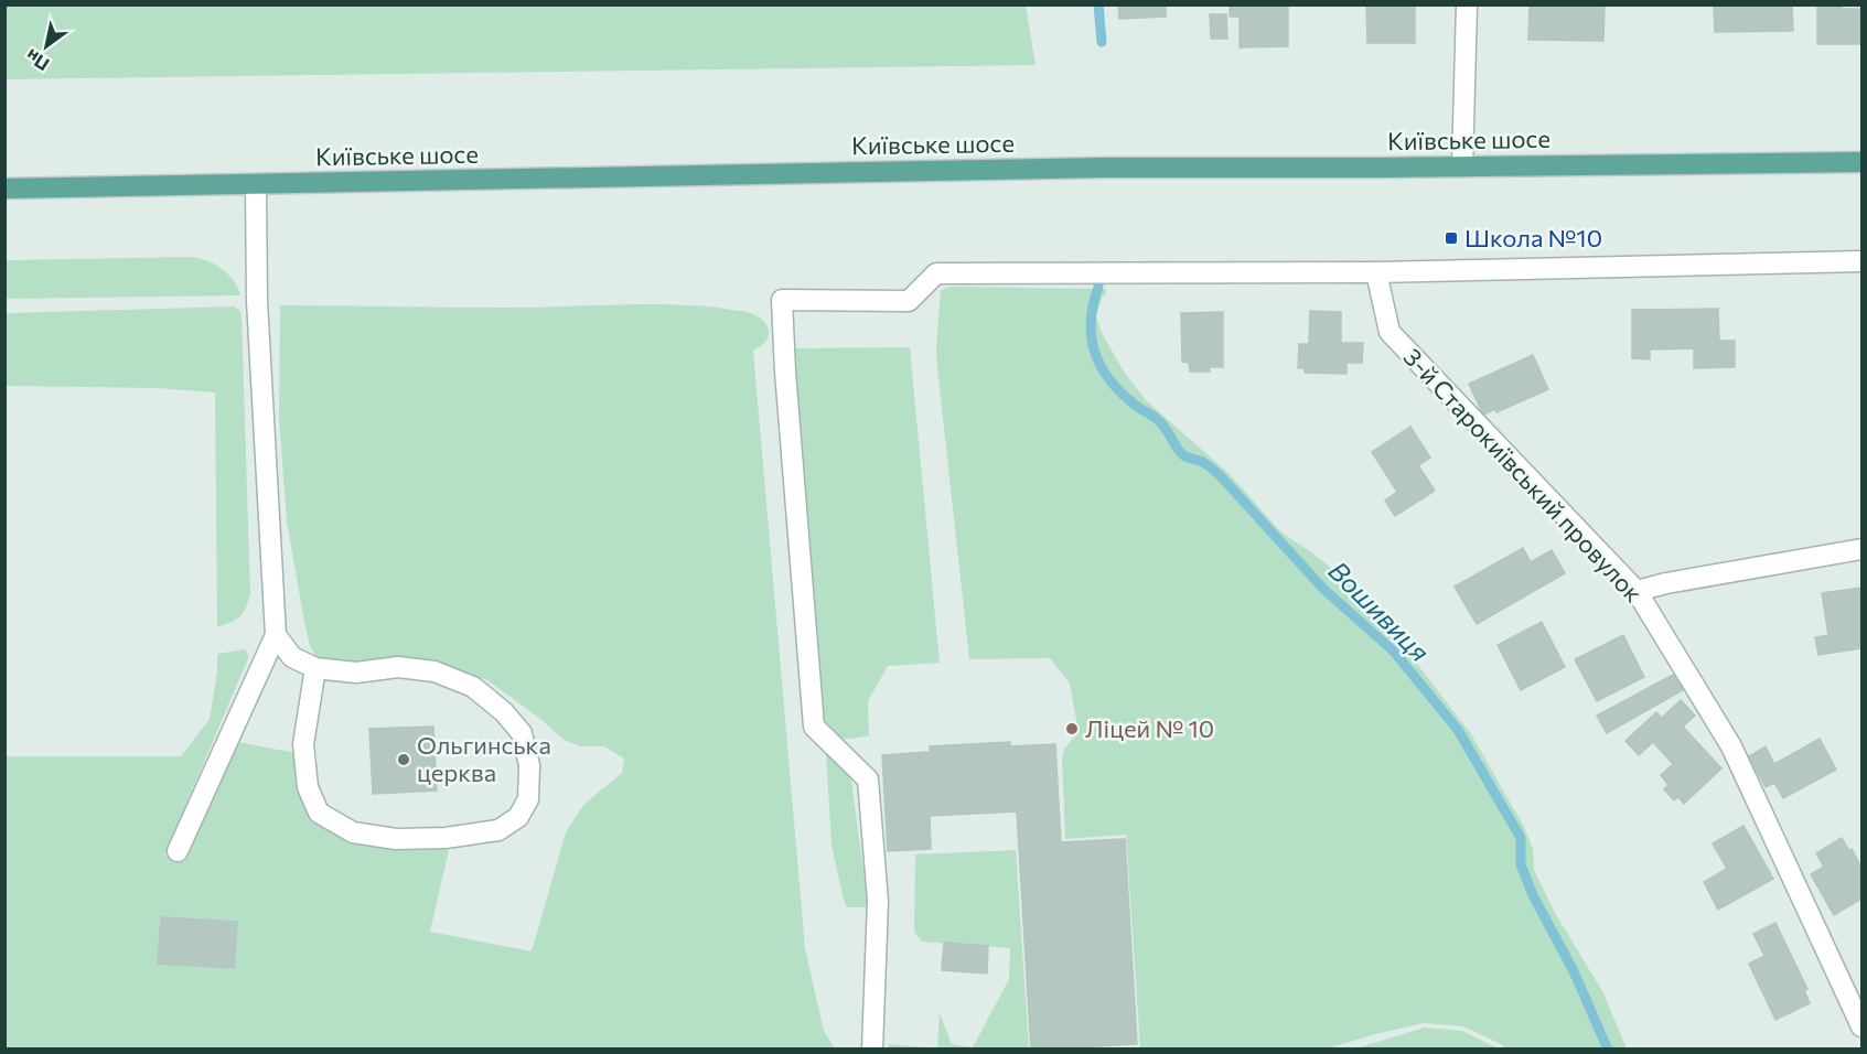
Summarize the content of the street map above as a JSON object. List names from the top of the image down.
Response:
{
  "streets": {
    "main road": ["Київське шосе"],
    "street": ["3-й Старокиївський провулок"]
  },
  "water": ["Вошивиця"],
  "places": {
    "transit": ["Школа №10"],
    "other": ["Ліцей № 10", "Ольгинська церква"]
  },
  "north": "bottom left"
}
